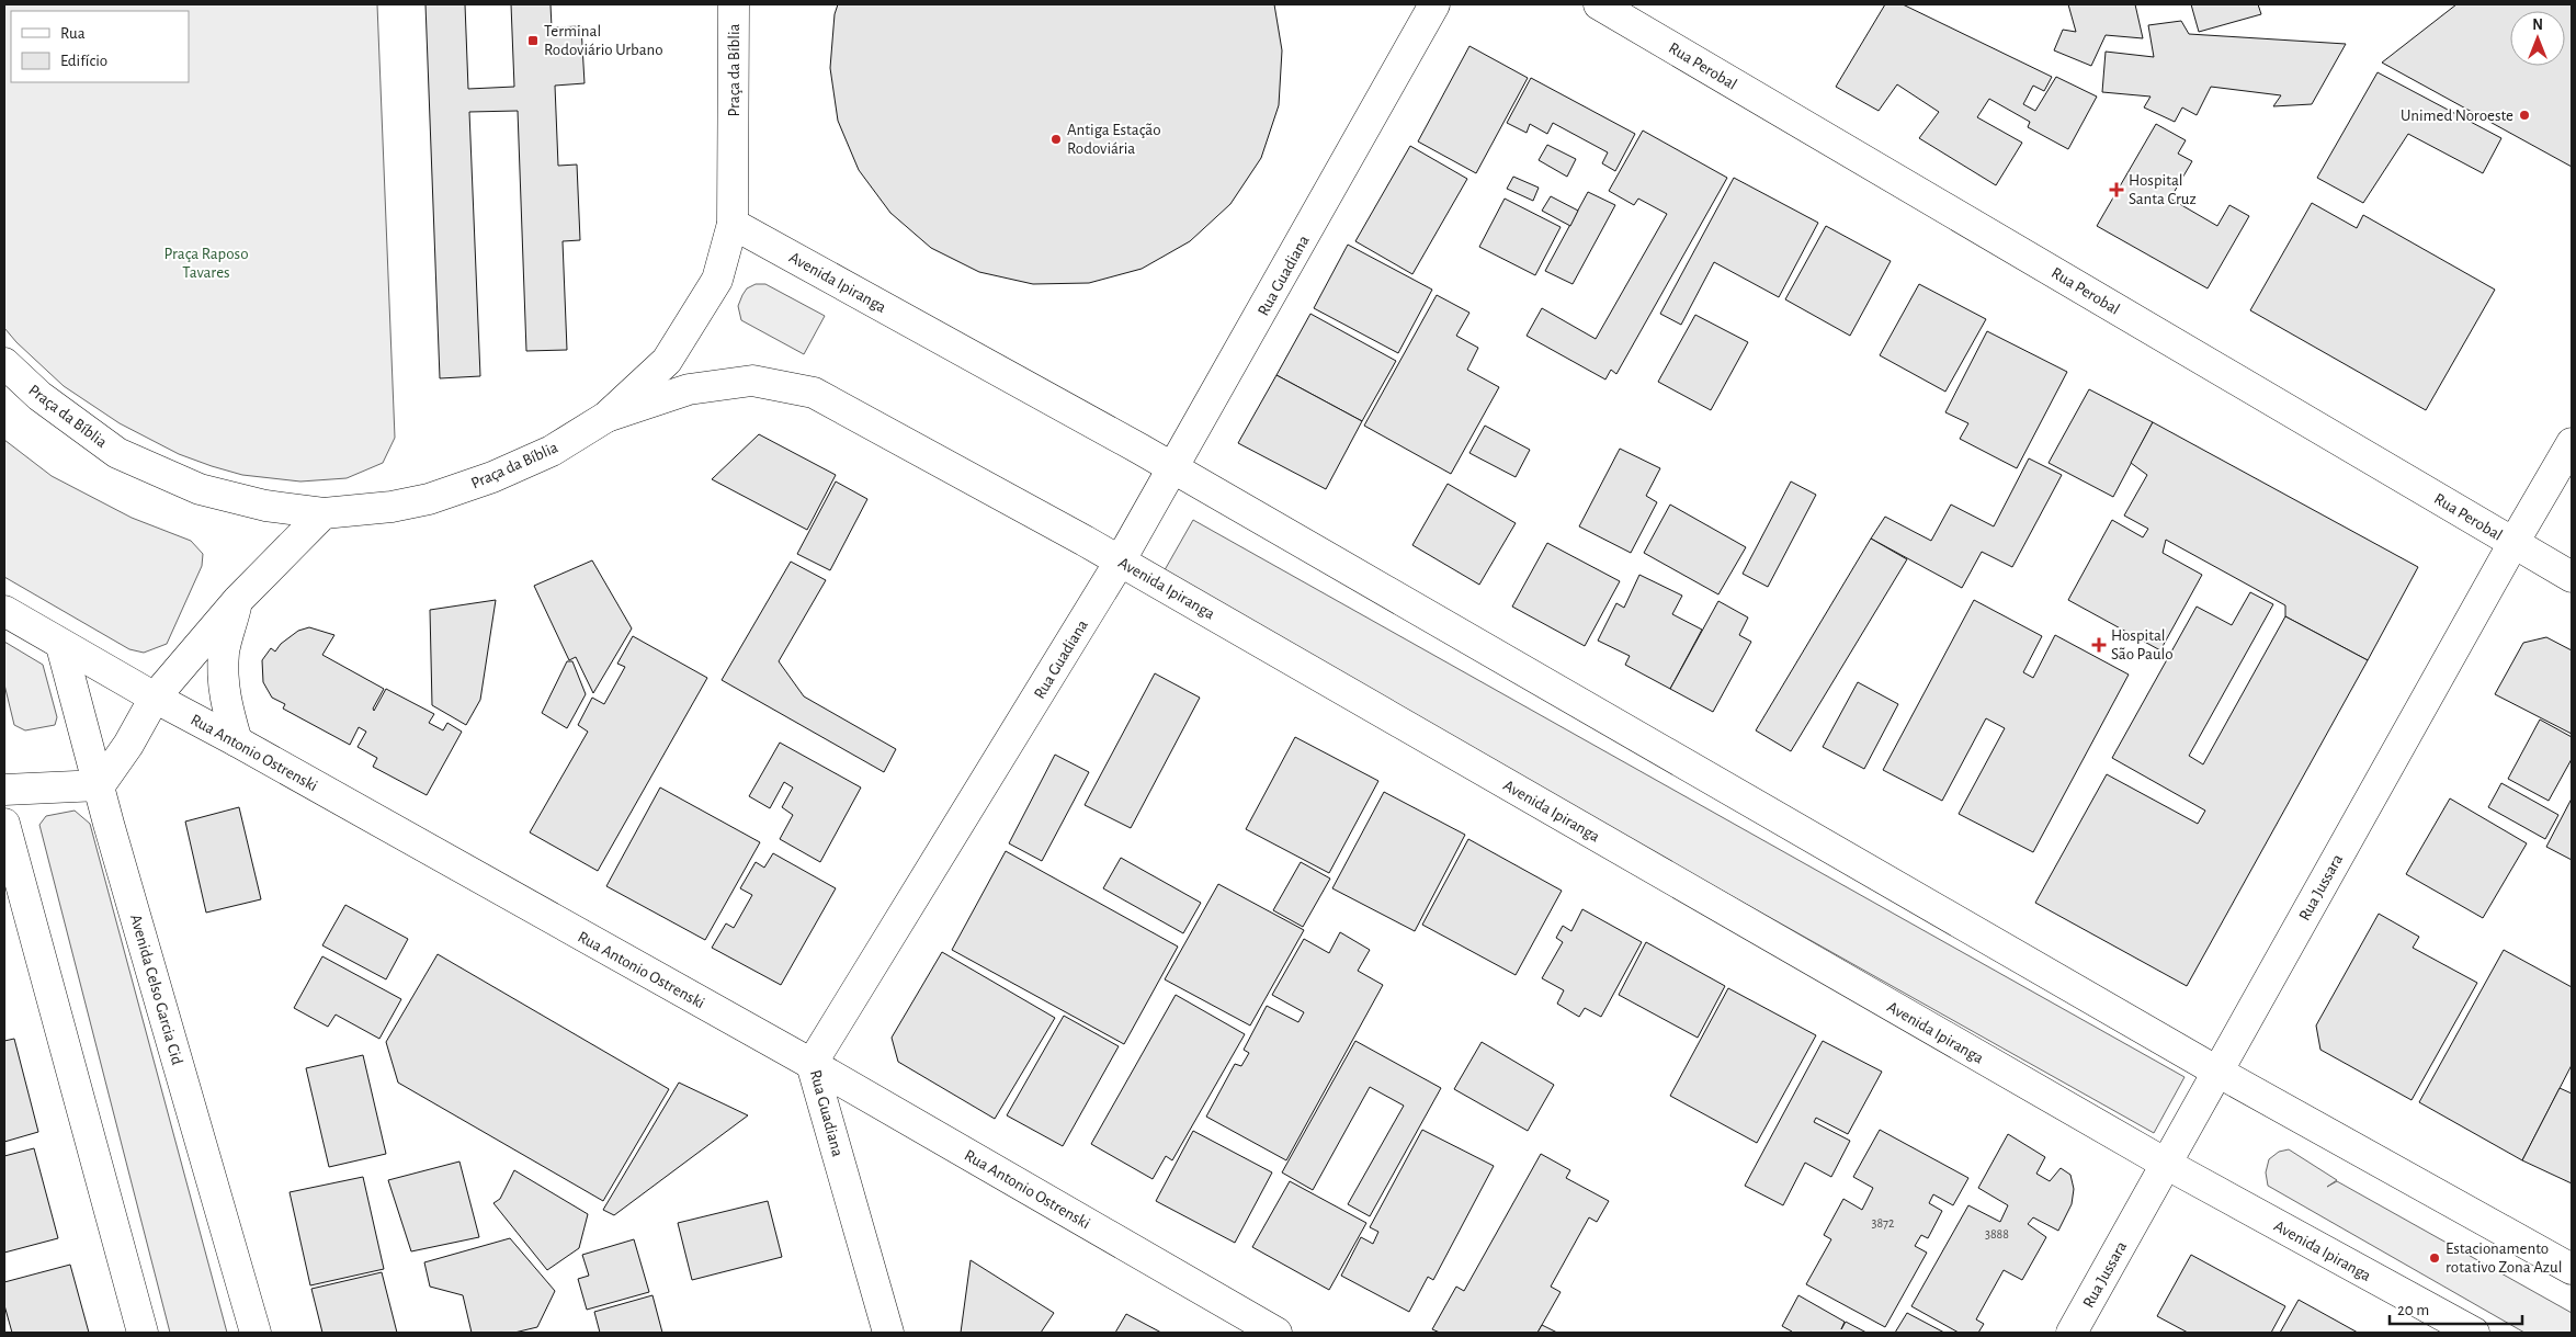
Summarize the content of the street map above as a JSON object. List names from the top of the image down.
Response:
{
  "streets": {
    "street": [
      "Rua Perobal",
      "Praça da Bíblia",
      "Rua Guadiana",
      "Avenida Ipiranga",
      "Rua Antonio Ostrenski",
      "Rua Jussara",
      "Avenida Celso Garcia Cid"
    ]
  },
  "crossings": [
    ["Rua Perobal", "Rua Jussara"],
    ["Praça da Bíblia", "Avenida Ipiranga"],
    ["Rua Guadiana", "Avenida Ipiranga"],
    ["Rua Guadiana", "Rua Antonio Ostrenski"],
    ["Avenida Ipiranga", "Rua Jussara"],
    ["Rua Antonio Ostrenski", "Avenida Celso Garcia Cid"]
  ],
  "parks": ["Praça Raposo Tavares"],
  "places": {
    "transit": ["Terminal Rodoviário Urbano"],
    "other": ["Unimed Noroeste", "Antiga Estação Rodoviária", "Estacionamento rotativo Zona Azul"],
    "health": ["Hospital Santa Cruz", "Hospital São Paulo"]
  },
  "house_numbers": ["3872", "3888"],
  "legend": ["Rua", "Edifício"],
  "scale_bar": "20 m",
  "north": "top"
}
